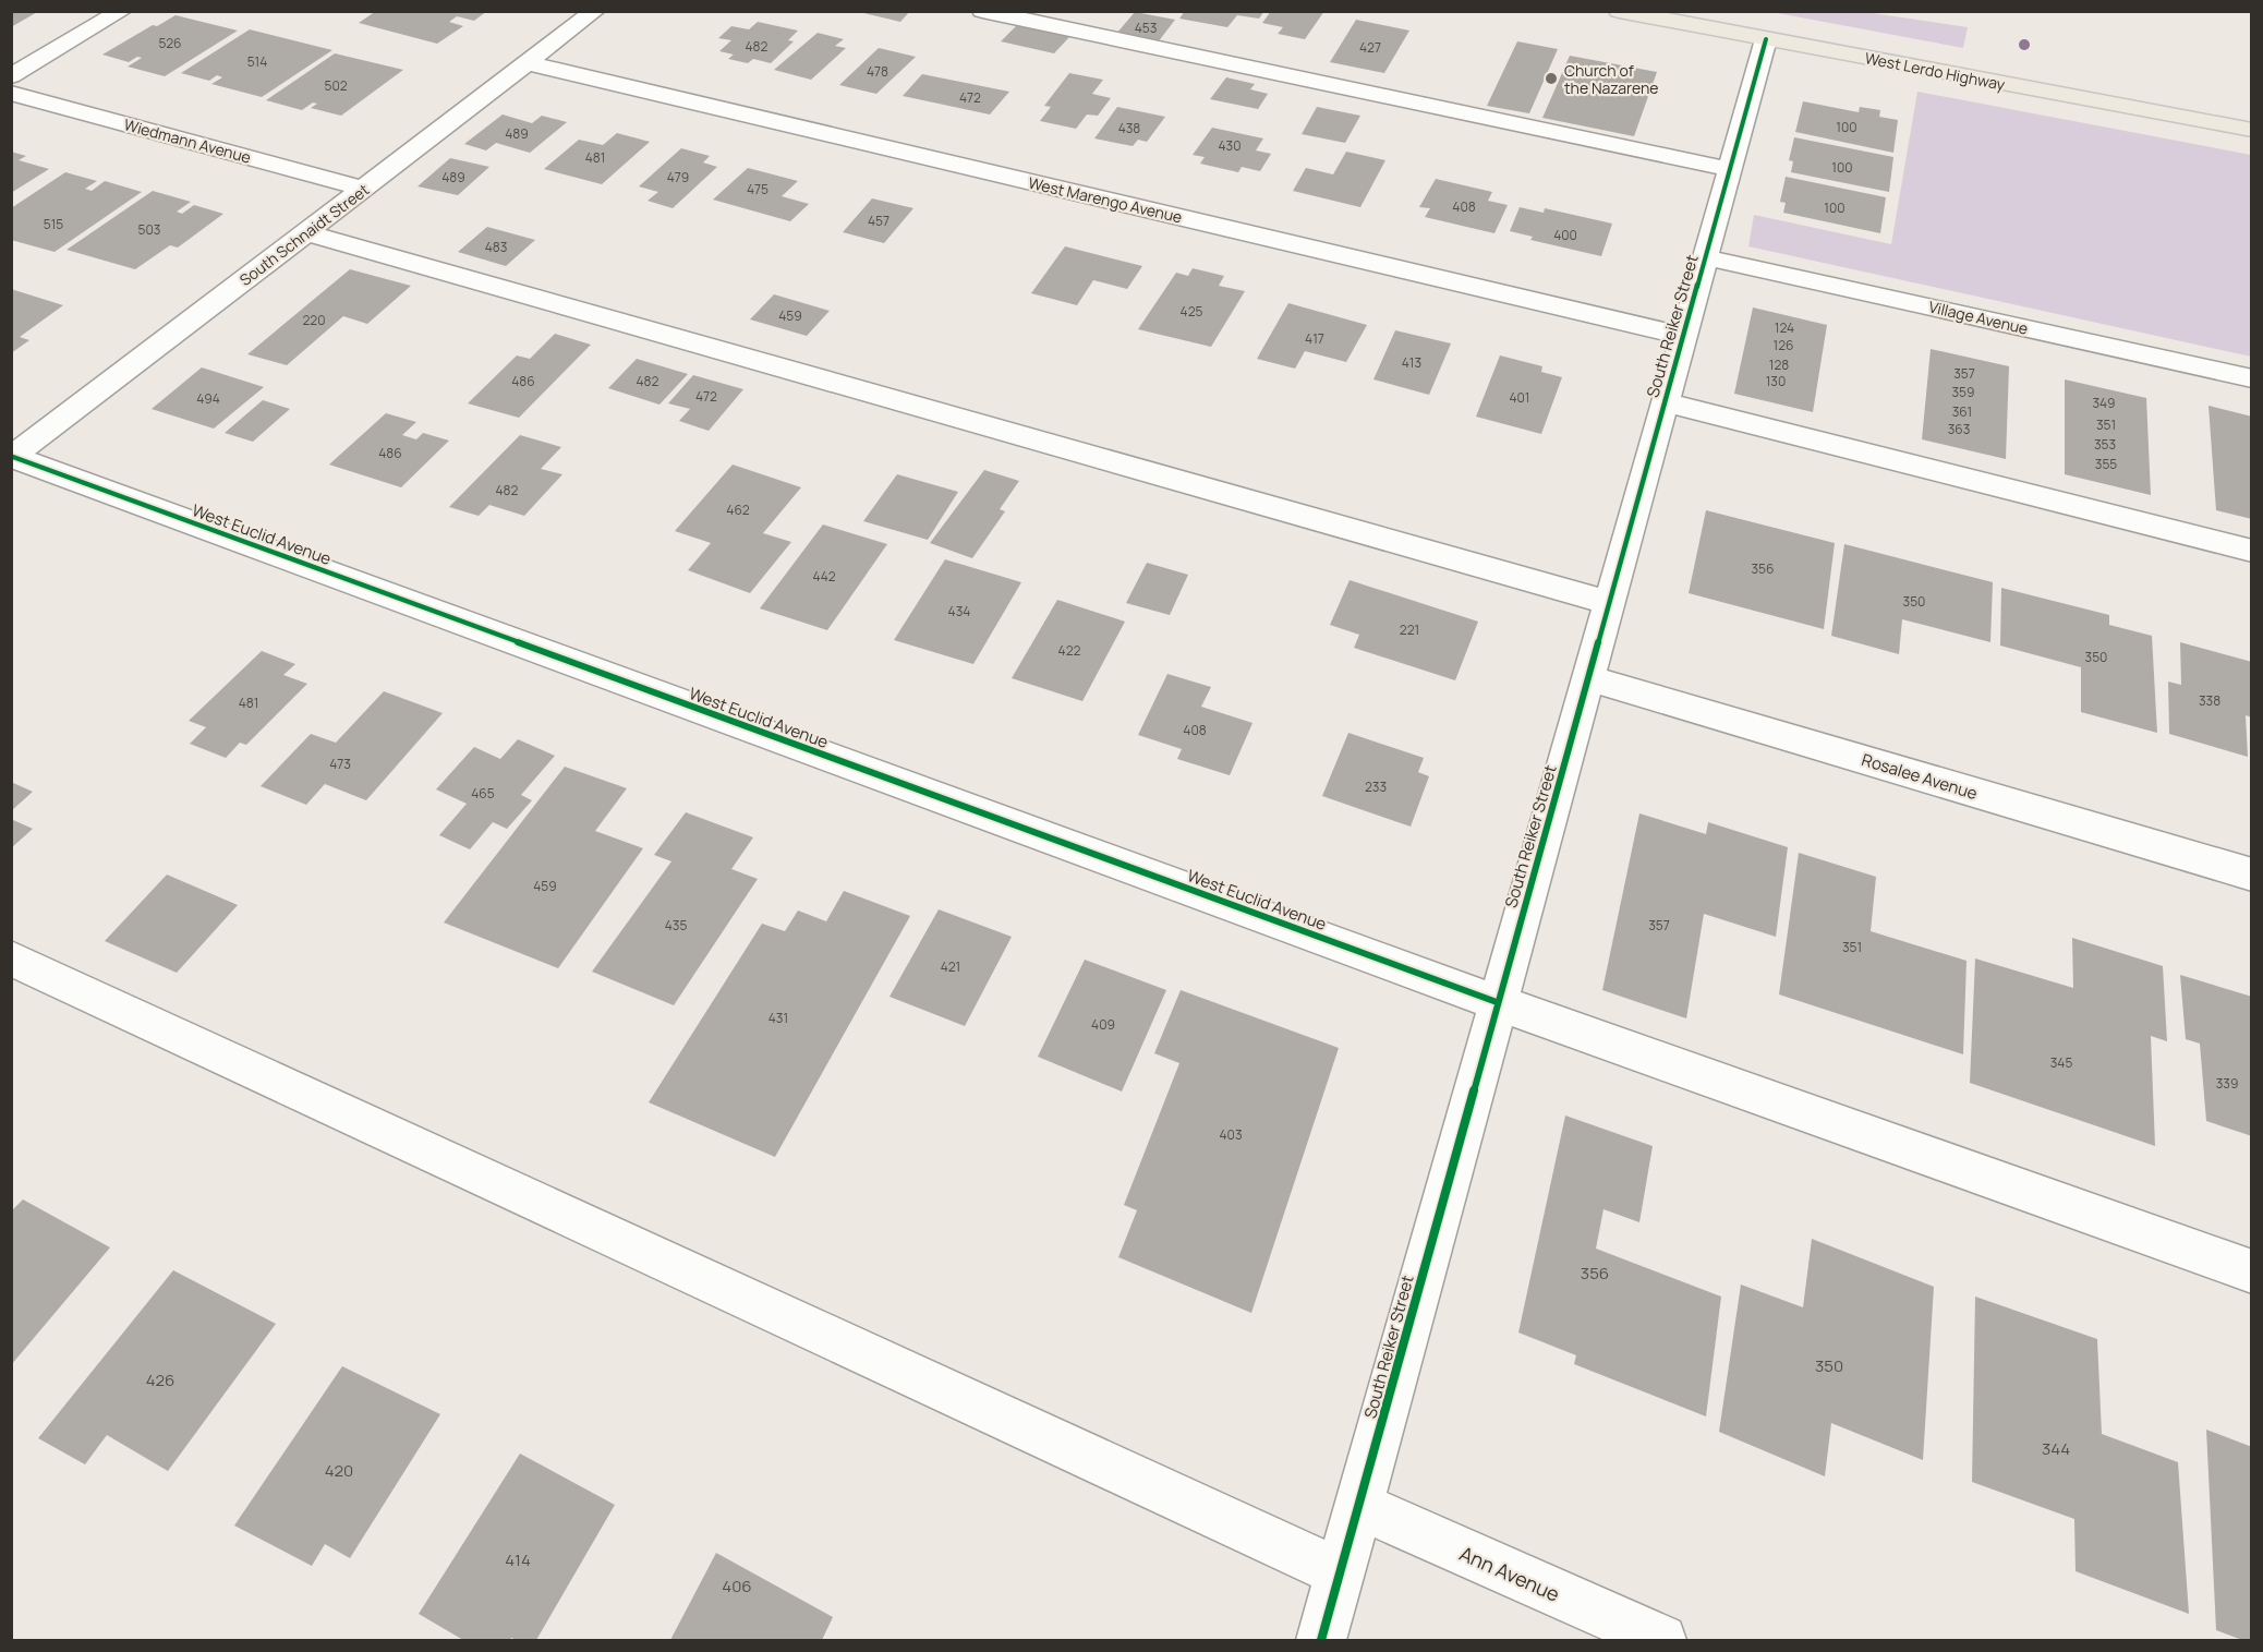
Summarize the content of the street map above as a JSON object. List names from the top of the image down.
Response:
{
  "streets": {
    "main road": ["West Lerdo Highway"],
    "street": [
      "Wiedmann Avenue",
      "West Marengo Avenue",
      "South Schnaidt Street",
      "Village Avenue",
      "South Reiker Street",
      "West Euclid Avenue",
      "Rosalee Avenue",
      "Ann Avenue"
    ]
  },
  "crossings": [
    ["West Lerdo Highway", "South Reiker Street"],
    ["Wiedmann Avenue", "South Schnaidt Street"],
    ["West Marengo Avenue", "South Schnaidt Street"],
    ["West Marengo Avenue", "South Reiker Street"],
    ["South Schnaidt Street", "West Euclid Avenue"],
    ["Village Avenue", "South Reiker Street"],
    ["South Reiker Street", "West Euclid Avenue"],
    ["South Reiker Street", "Rosalee Avenue"],
    ["South Reiker Street", "Ann Avenue"]
  ],
  "places": ["Church of the Nazarene"],
  "house_numbers": [
    "453",
    "526",
    "482",
    "427",
    "514",
    "478",
    "502",
    "472",
    "100",
    "438",
    "489",
    "430",
    "481",
    "100",
    "489",
    "479",
    "475",
    "408",
    "100",
    "457",
    "515",
    "503",
    "400",
    "483",
    "425",
    "459",
    "220",
    "124",
    "417",
    "126",
    "413",
    "128",
    "357",
    "486",
    "482",
    "130",
    "359",
    "472",
    "401",
    "494",
    "349",
    "361",
    "351",
    "363",
    "353",
    "486",
    "355",
    "482",
    "462",
    "356",
    "442",
    "350",
    "434",
    "221",
    "422",
    "350",
    "338",
    "481",
    "408",
    "473",
    "233",
    "465",
    "459",
    "435",
    "357",
    "351",
    "421",
    "431",
    "409",
    "345",
    "339",
    "403",
    "356",
    "350",
    "426",
    "344",
    "420",
    "414",
    "406"
  ]
}
